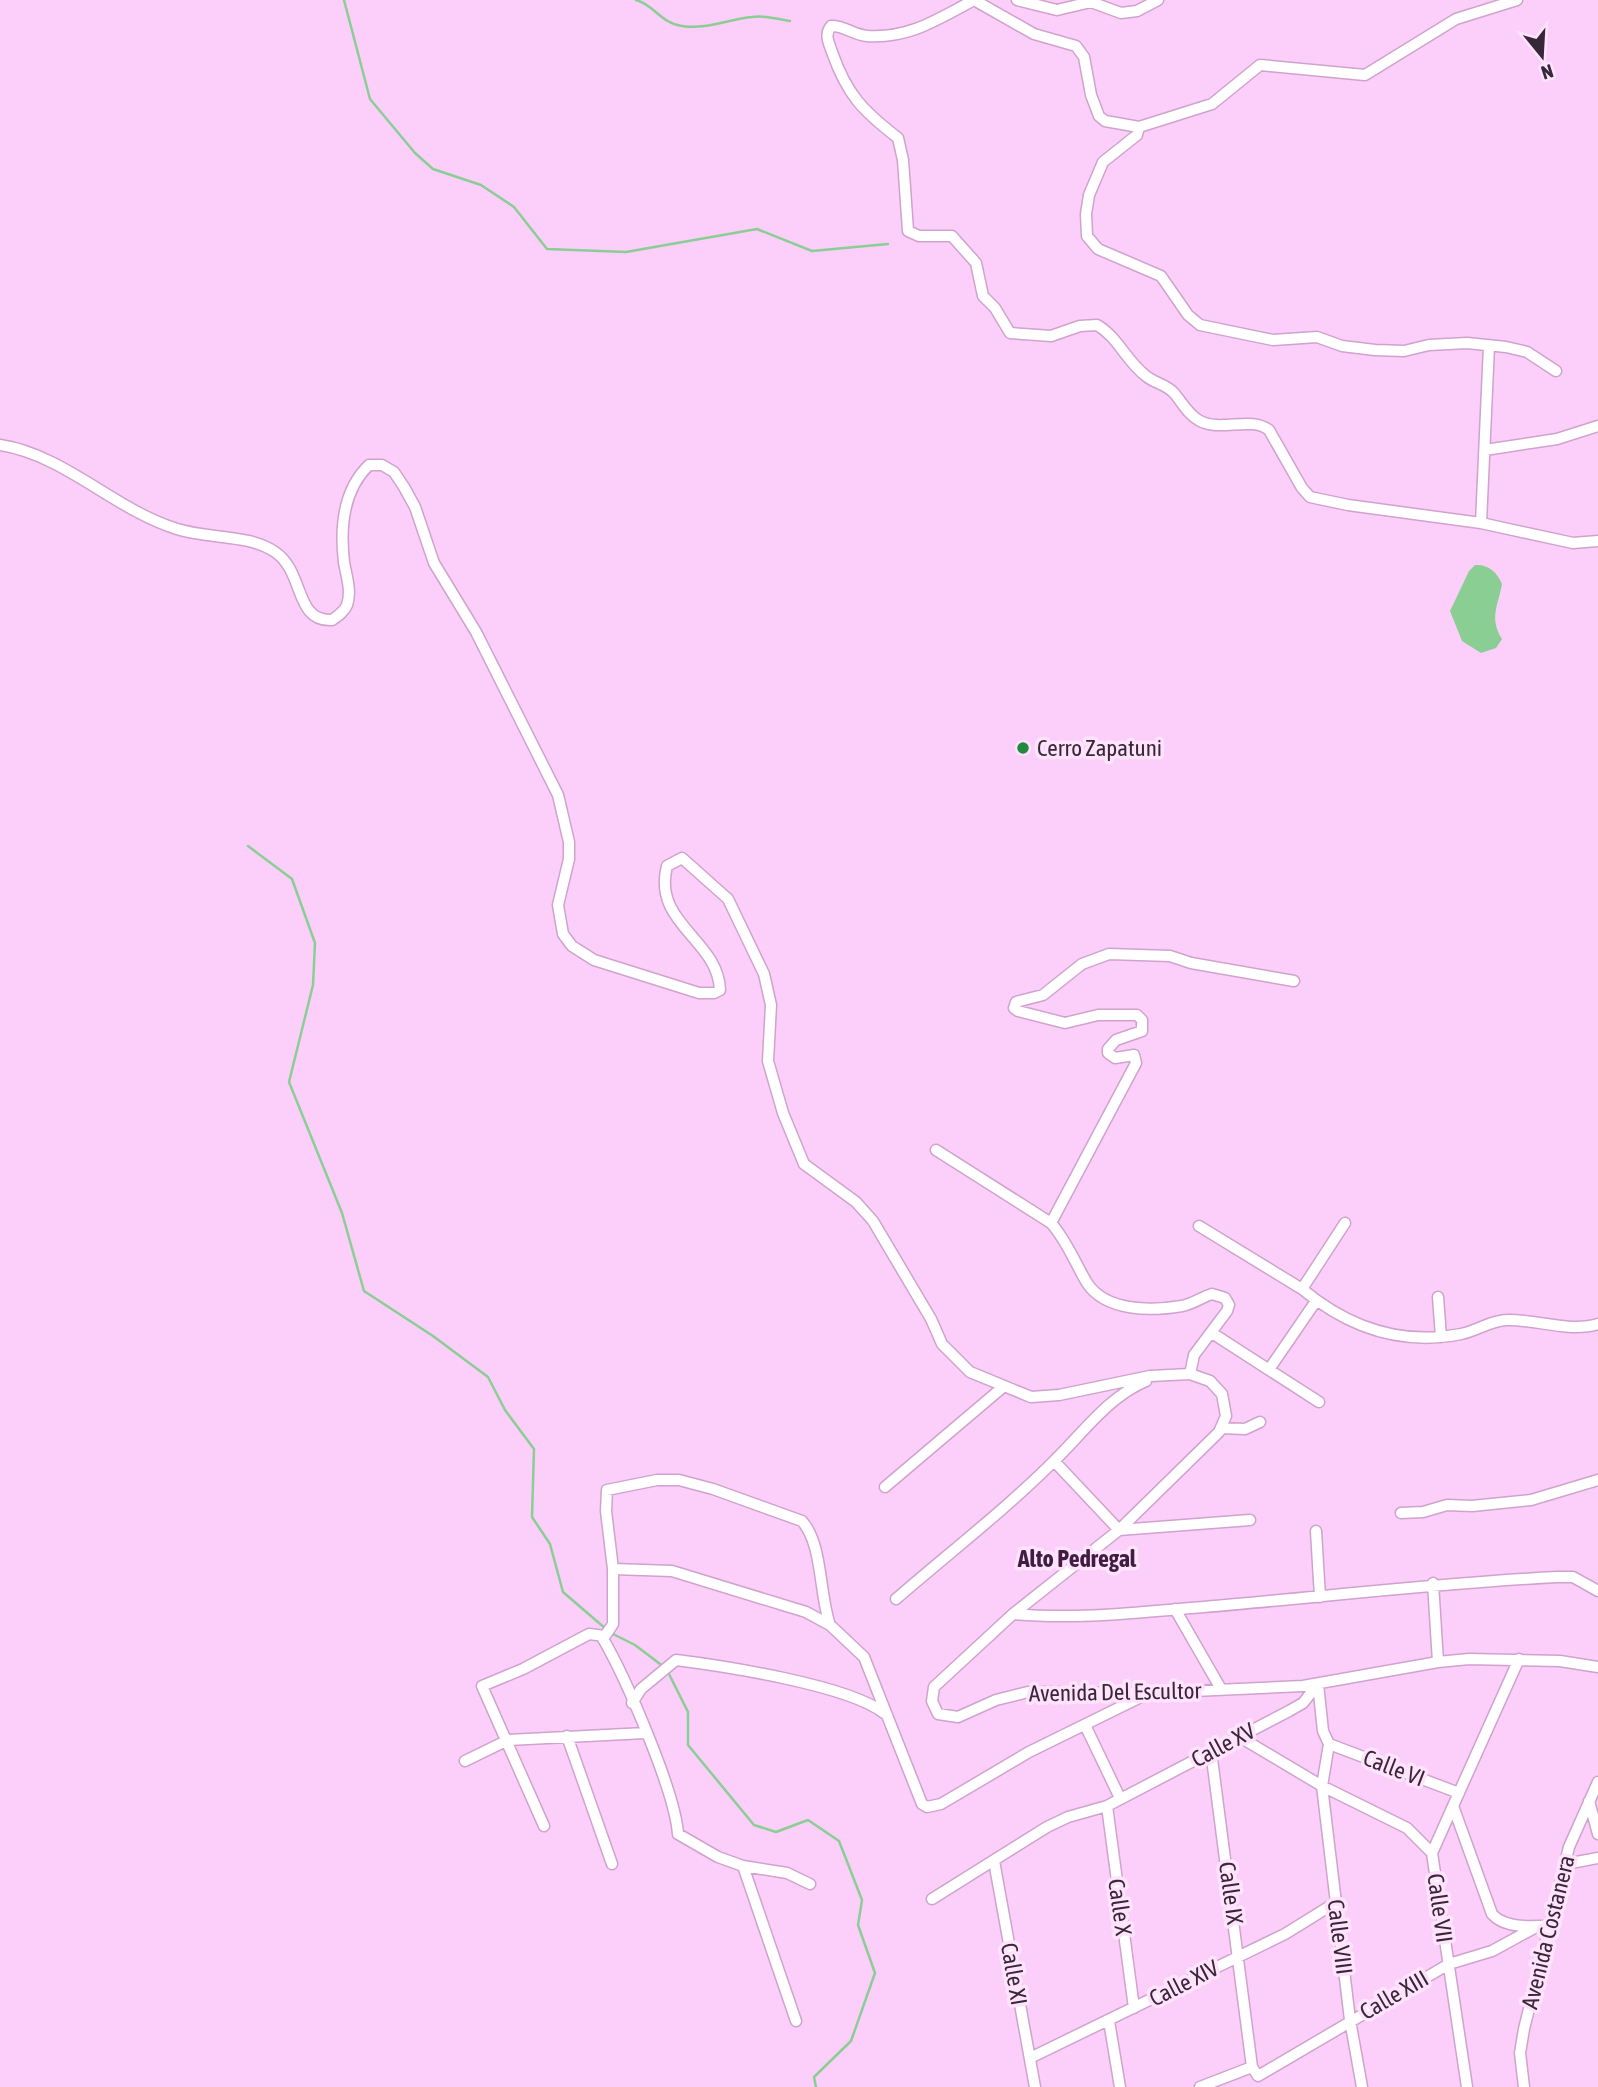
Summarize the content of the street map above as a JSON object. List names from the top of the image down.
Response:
{
  "streets": {
    "street": [
      "Avenida Del Escultor",
      "Calle XV",
      "Calle VI",
      "Calle IX",
      "Calle X",
      "Calle VII",
      "Avenida Costanera",
      "Calle VIII",
      "Calle XI",
      "Calle XIV",
      "Calle XIII"
    ]
  },
  "crossings": [
    ["Avenida Del Escultor", "Calle XV"],
    ["Calle XV", "Calle IX"],
    ["Calle XV", "Calle X"],
    ["Calle VI", "Calle VIII"],
    ["Calle IX", "Calle XIV"],
    ["Calle IX", "Calle XIII"],
    ["Calle X", "Calle XIV"],
    ["Calle VII", "Calle XIII"],
    ["Calle VIII", "Calle XIV"],
    ["Calle VIII", "Calle XIII"],
    ["Calle XI", "Calle XIV"]
  ],
  "districts": ["Alto Pedregal"],
  "places": ["Cerro Zapatuni"],
  "north": "bottom"
}
